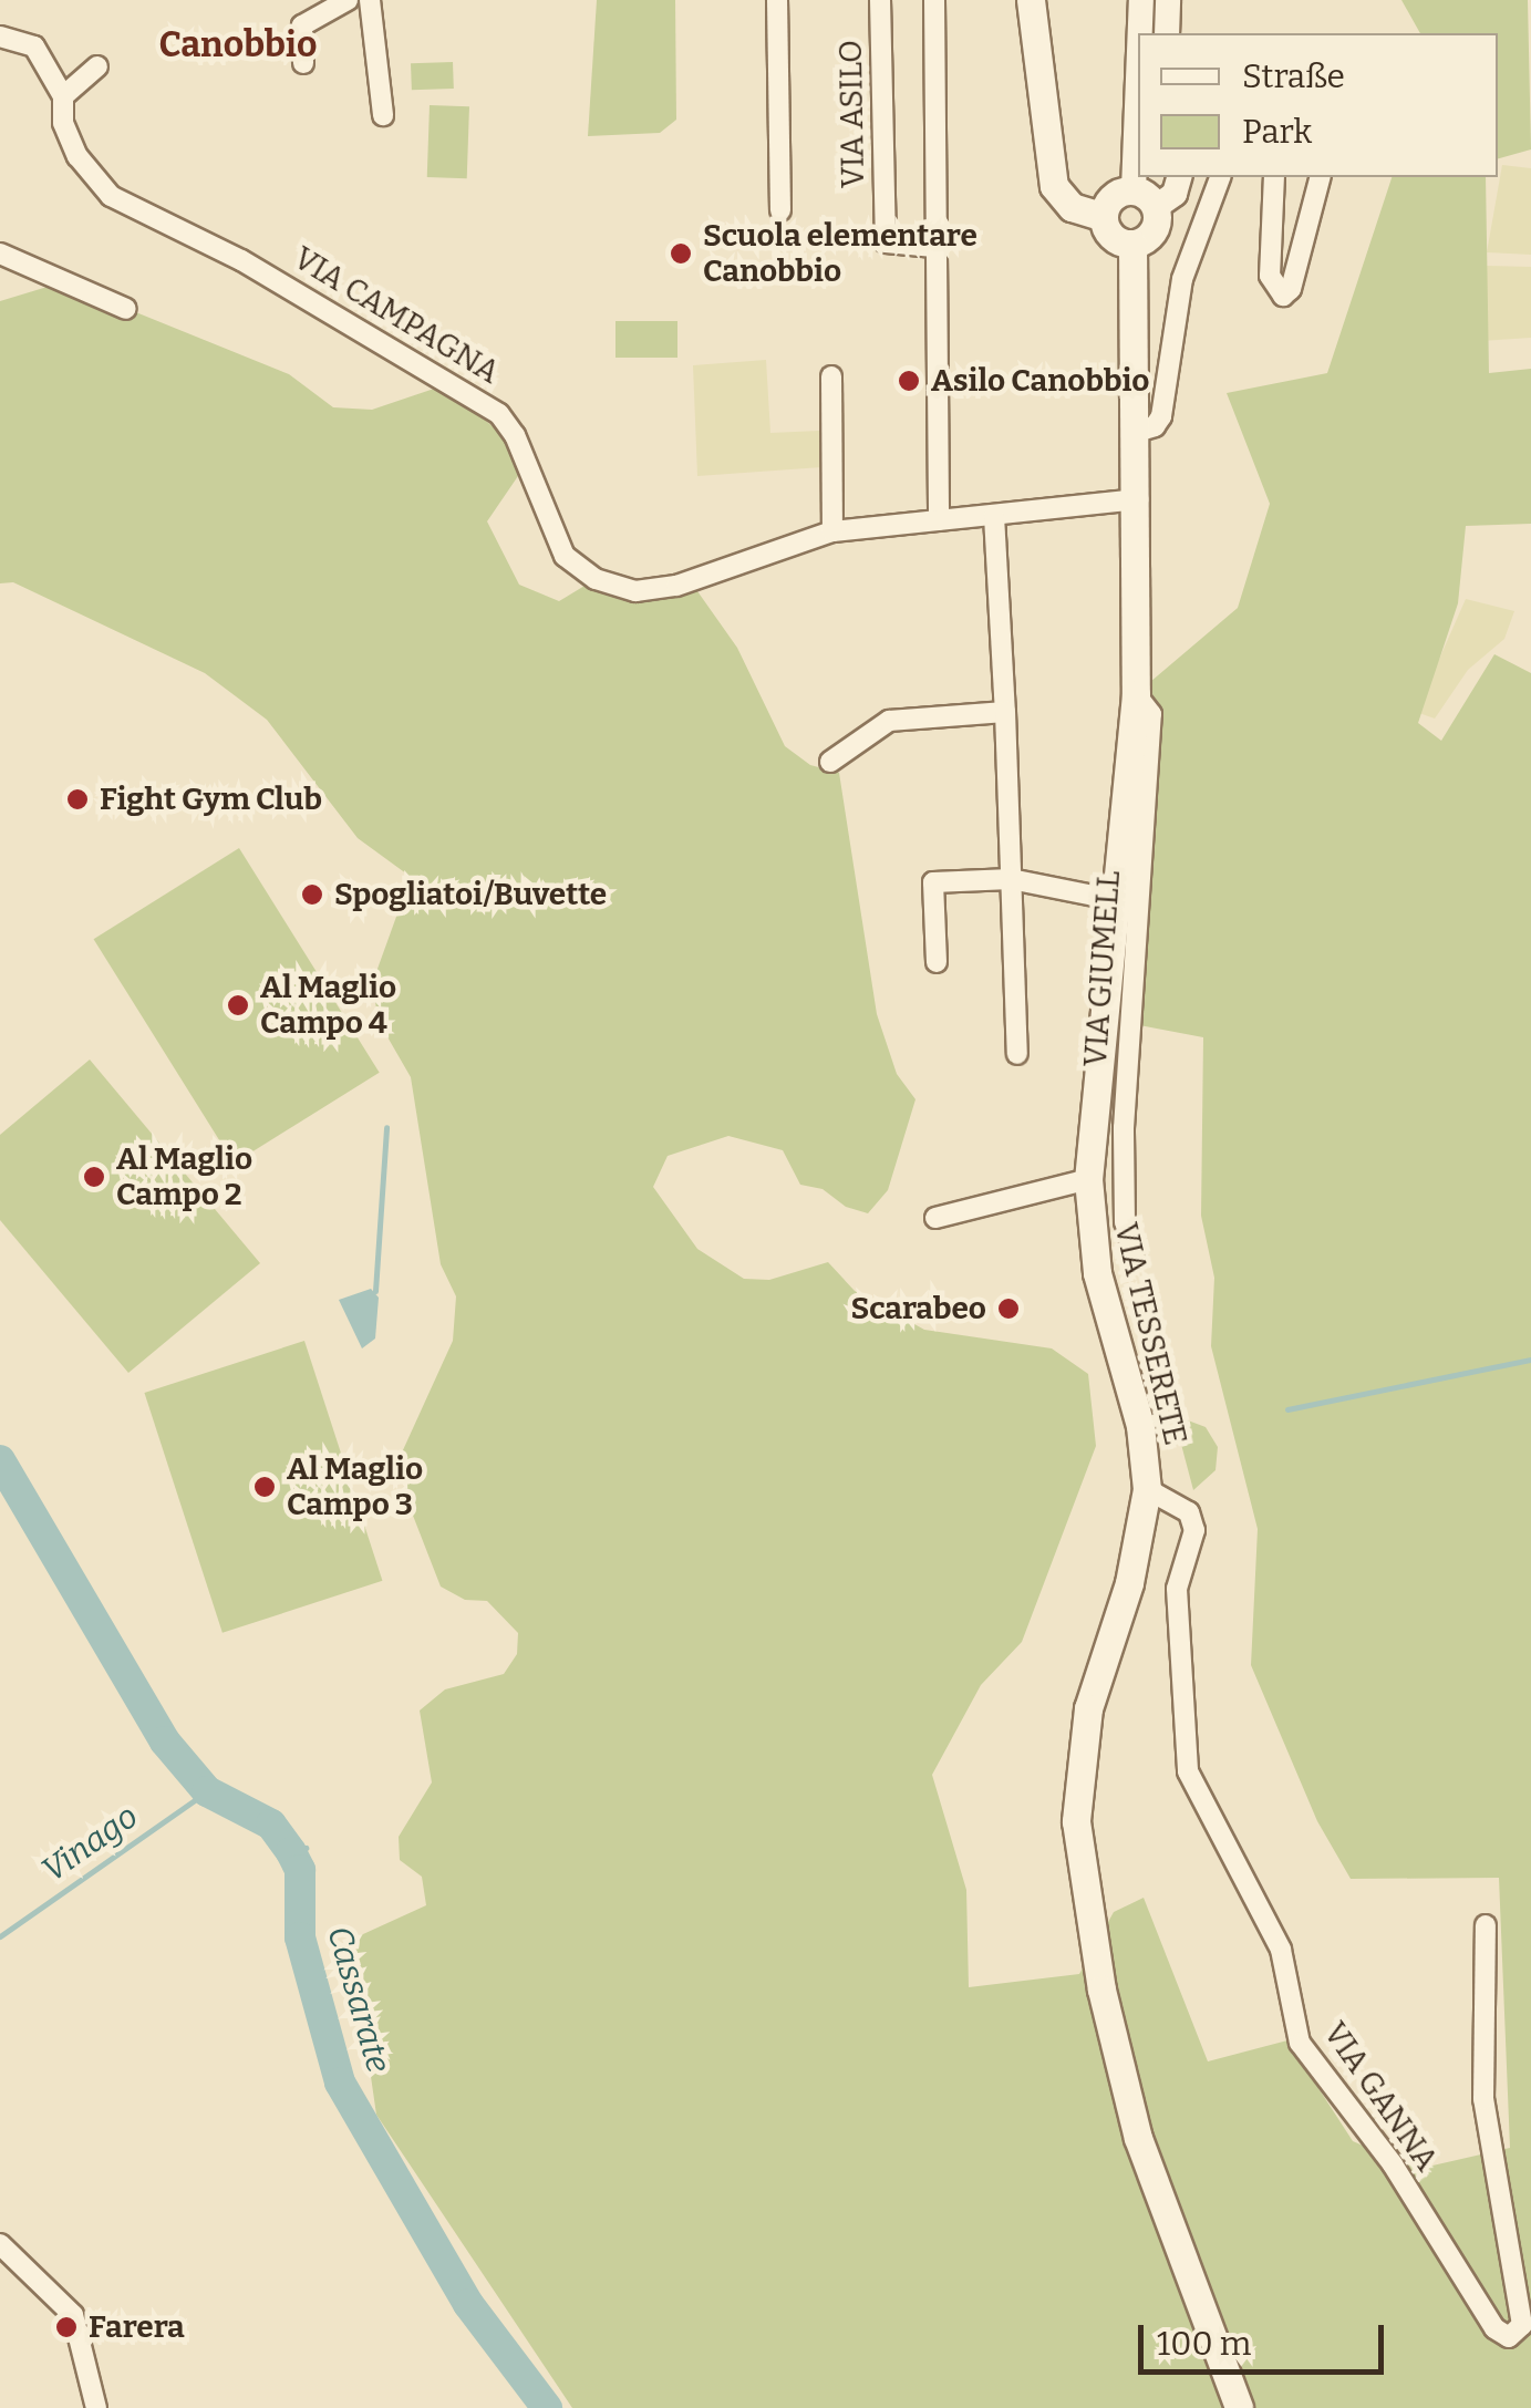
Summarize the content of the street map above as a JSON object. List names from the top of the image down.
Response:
{
  "streets": {
    "main road": ["VIA TESSERETE"],
    "street": [
      "VIA ASILO",
      "VIA CAMPAGNA",
      "VIA GIUMELL",
      "VIA GANNA"
    ]
  },
  "crossings": [
    ["VIA CAMPAGNA", "VIA TESSERETE"],
    ["VIA GIUMELL", "VIA TESSERETE"],
    ["VIA TESSERETE", "VIA GANNA"]
  ],
  "districts": ["Canobbio"],
  "water": ["Vinago", "Cassarate"],
  "places": [
    "Scuola elementare Canobbio",
    "Asilo Canobbio",
    "Fight Gym Club",
    "Spogliatoi/Buvette",
    "Al Maglio Campo 4",
    "Al Maglio Campo 2",
    "Scarabeo",
    "Al Maglio Campo 3",
    "Farera"
  ],
  "legend": ["Straße", "Park"],
  "scale_bar": "100 m"
}
